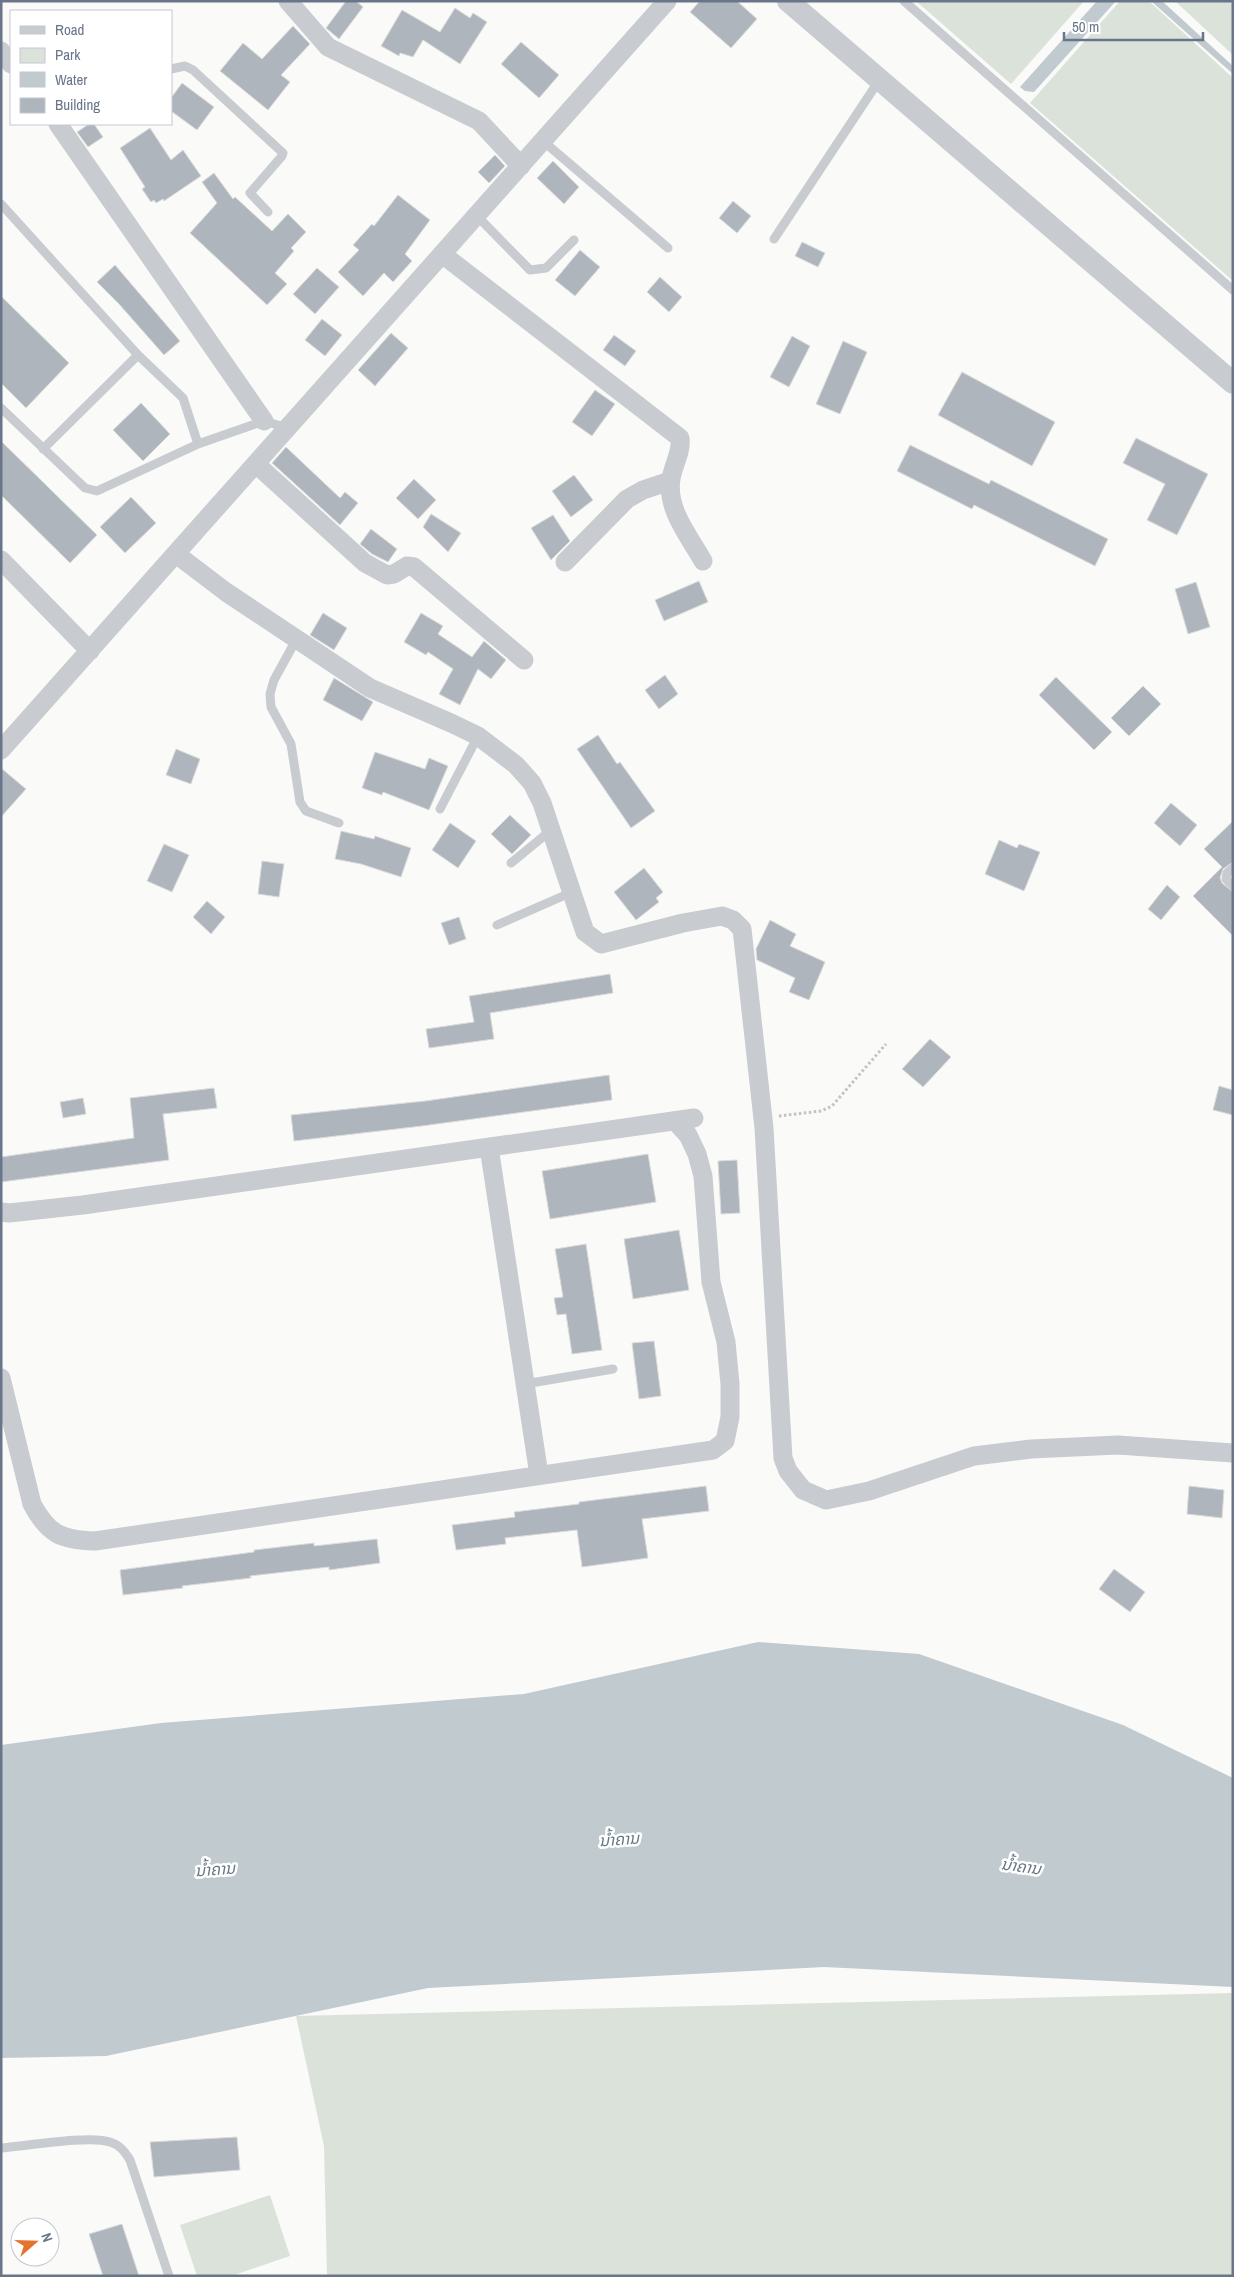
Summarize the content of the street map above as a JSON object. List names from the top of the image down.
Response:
{
  "water": ["ນ້ຳຄານ"],
  "legend": [
    "Road",
    "Park",
    "Water",
    "Building"
  ],
  "scale_bar": "50 m",
  "north": "right"
}
